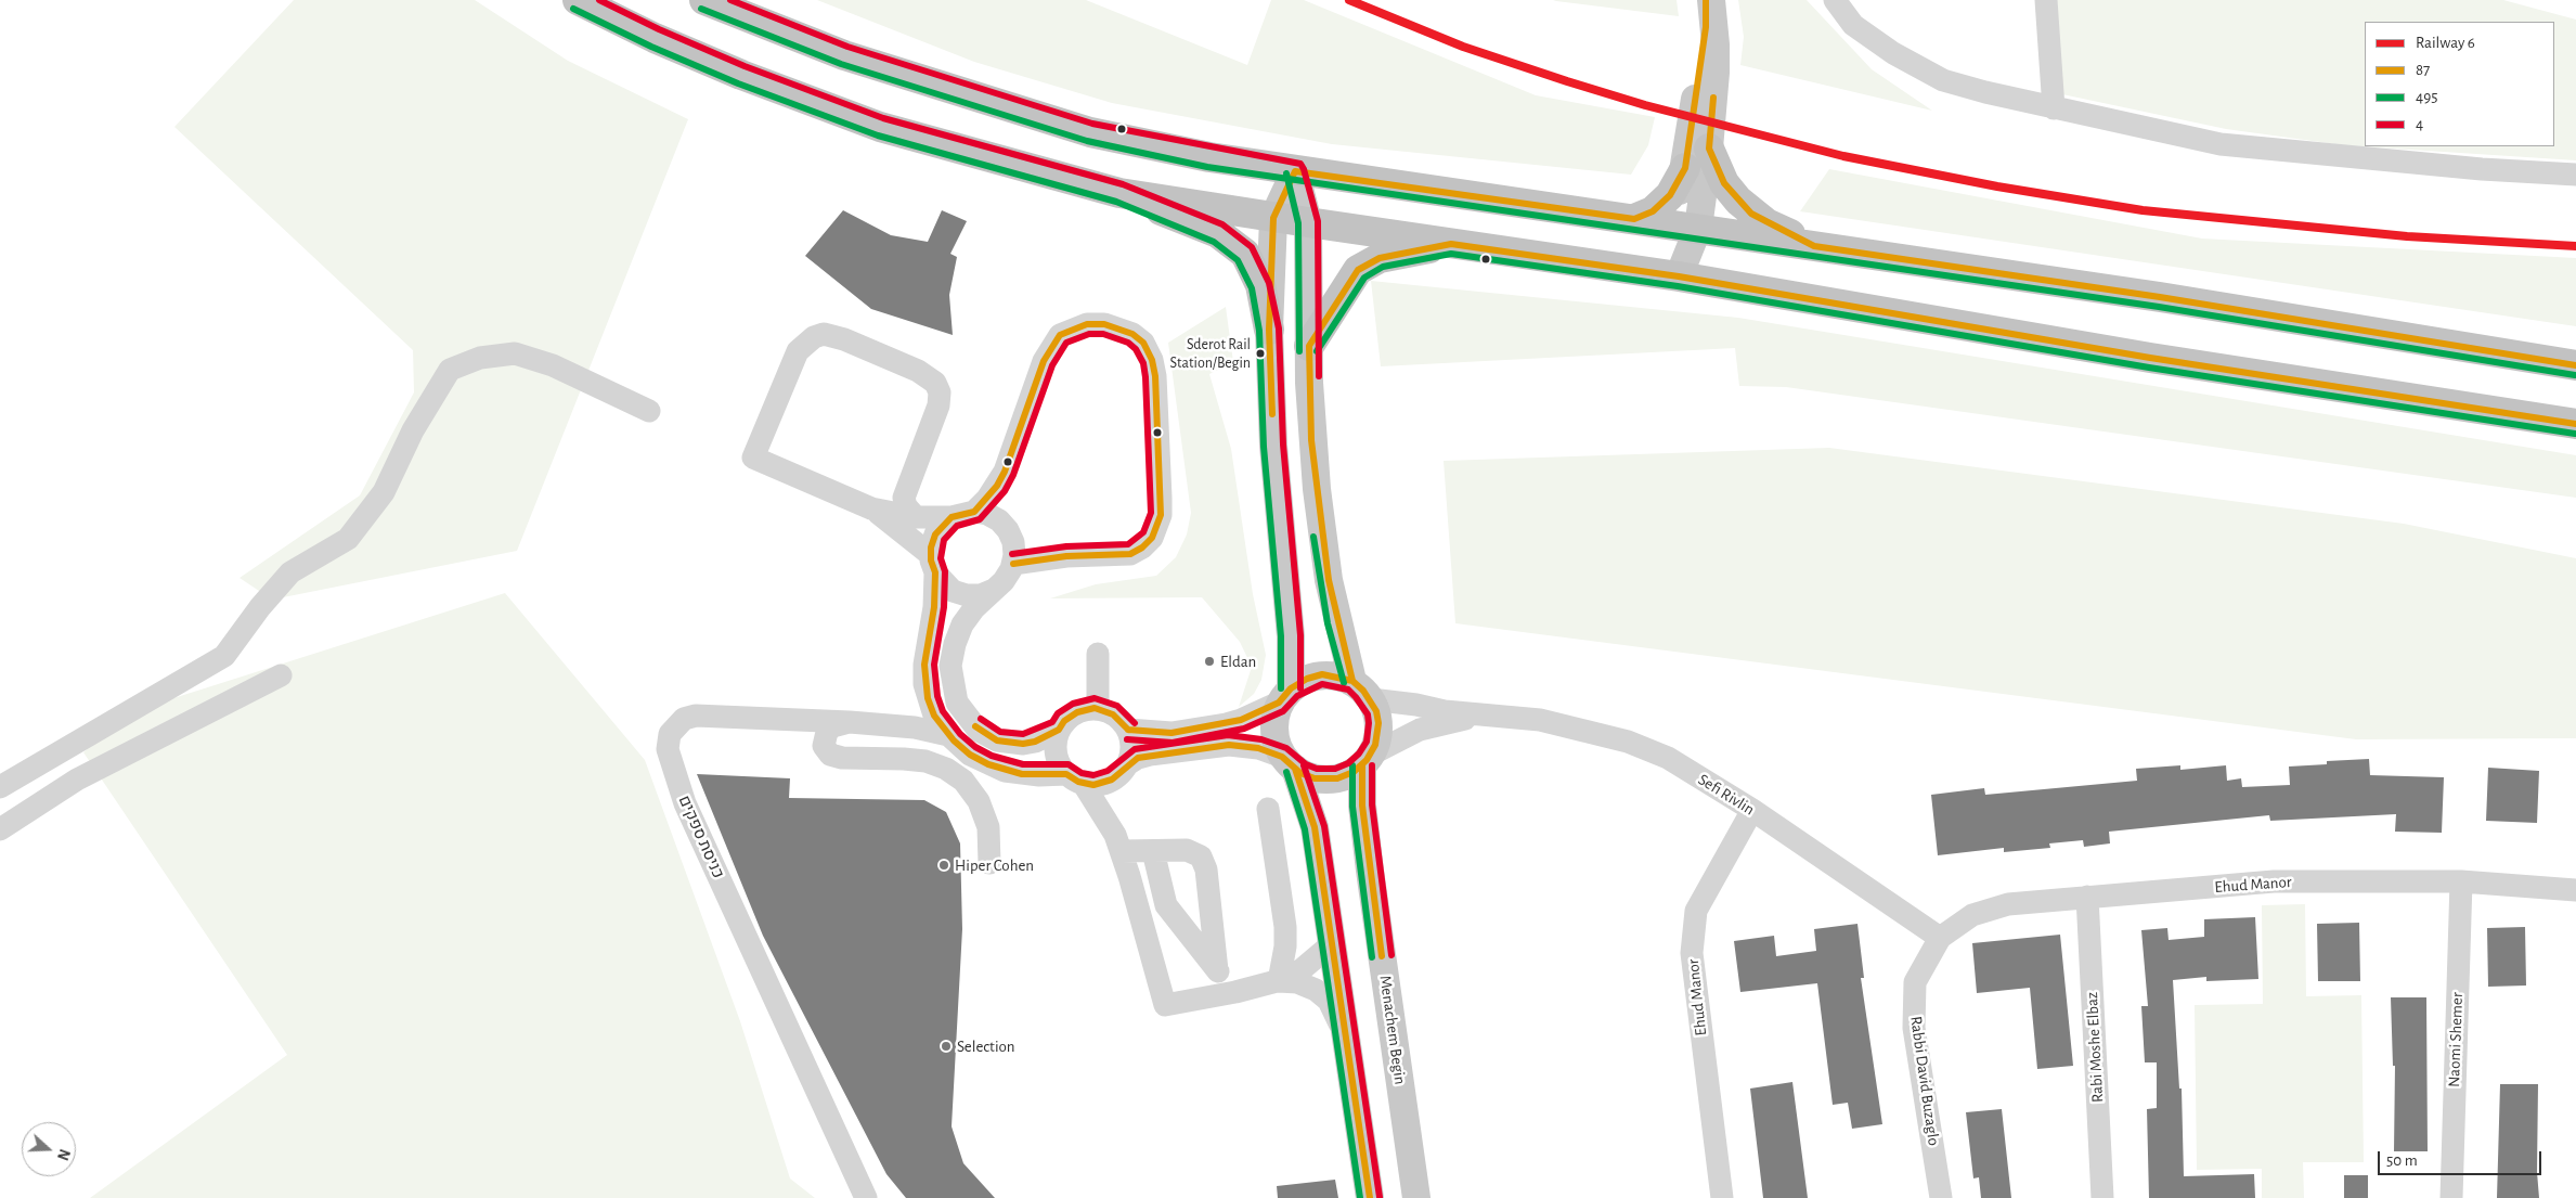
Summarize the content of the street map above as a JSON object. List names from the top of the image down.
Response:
{
  "streets": {
    "main road": ["Menachem Begin"],
    "street": [
      "Sefi Rivlin",
      "כניסת ספקים",
      "Ehud Manor",
      "Naomi Shemer",
      "Rabi Moshe Elbaz",
      "Rabbi David Buzaglo"
    ]
  },
  "crossings": [
    ["Sefi Rivlin", "Ehud Manor"],
    ["Sefi Rivlin", "Menachem Begin"],
    ["Sefi Rivlin", "Rabbi David Buzaglo"],
    ["Ehud Manor", "Naomi Shemer"],
    ["Ehud Manor", "Rabi Moshe Elbaz"],
    ["Ehud Manor", "Rabbi David Buzaglo"]
  ],
  "places": [
    "Sderot Rail Station/Begin",
    "Eldan",
    "Hiper Cohen",
    "Selection"
  ],
  "lines": [
    "rail line 6",
    "transit line 87",
    "transit line 4",
    "transit line 495"
  ],
  "legend": [
    "Railway 6",
    "87",
    "495",
    "4"
  ],
  "scale_bar": "50 m",
  "north": "right"
}
